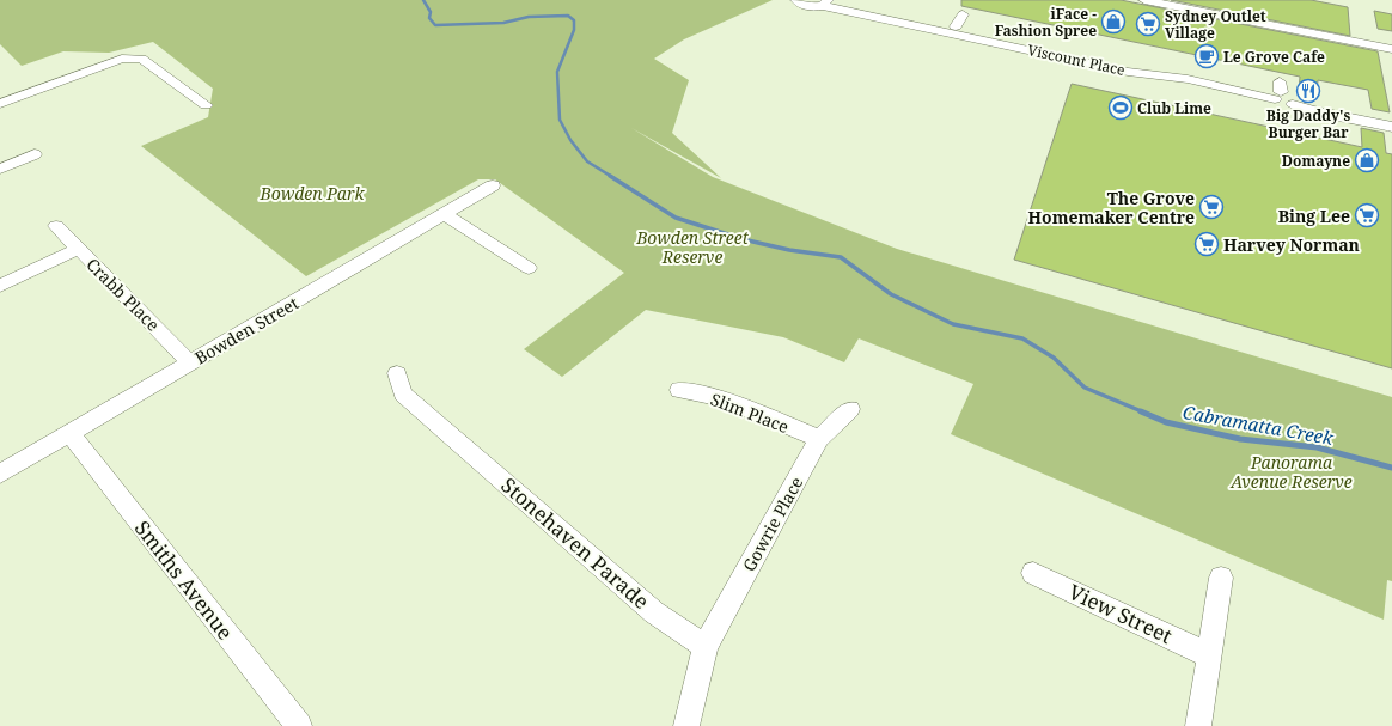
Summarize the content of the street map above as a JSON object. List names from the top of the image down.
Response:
{
  "streets": {
    "street": [
      "Viscount Place",
      "Crabb Place",
      "Bowden Street",
      "Slim Place",
      "Gowrie Place",
      "Stonehaven Parade",
      "Smiths Avenue",
      "View Street"
    ]
  },
  "crossings": [
    ["Crabb Place", "Bowden Street"],
    ["Bowden Street", "Smiths Avenue"],
    ["Slim Place", "Gowrie Place"],
    ["Gowrie Place", "Stonehaven Parade"]
  ],
  "water": ["Cabramatta Creek"],
  "parks": ["Bowden Park", "Bowden Street Reserve", "Panorama Avenue Reserve"],
  "places": {
    "shop": ["iFace - Fashion Spree", "Domayne"],
    "supermarket": [
      "Sydney Outlet Village",
      "The Grove Homemaker Centre",
      "Bing Lee",
      "Harvey Norman"
    ],
    "cafe": ["Le Grove Cafe"],
    "restaurant": ["Big Daddy's Burger Bar"],
    "sports": ["Club Lime"]
  }
}
